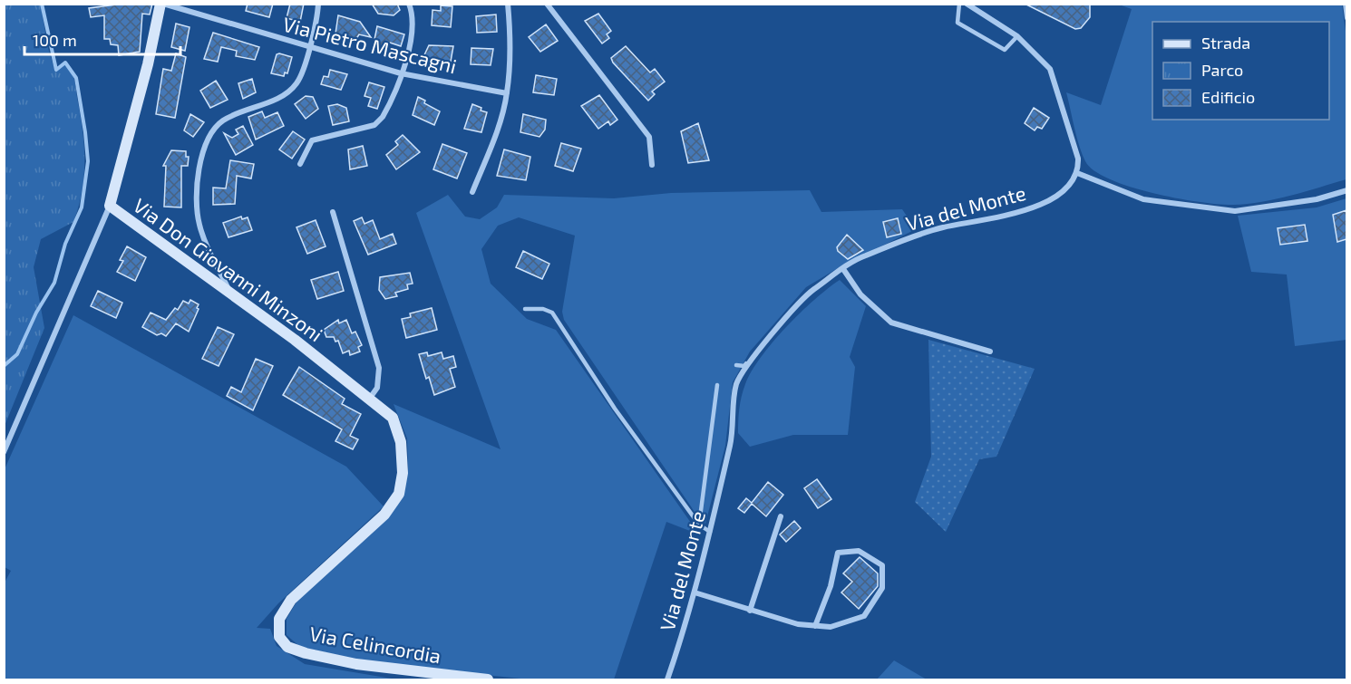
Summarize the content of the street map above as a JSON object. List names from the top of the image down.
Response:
{
  "streets": {
    "street": [
      "Via Pietro Mascagni",
      "Via del Monte",
      "Via Don Giovanni Minzoni",
      "Via Celincordia"
    ]
  },
  "crossings": [
    ["Via Pietro Mascagni", "Via Don Giovanni Minzoni"],
    ["Via Don Giovanni Minzoni", "Via Celincordia"]
  ],
  "legend": ["Strada", "Parco", "Edificio"],
  "scale_bar": "100 m"
}
